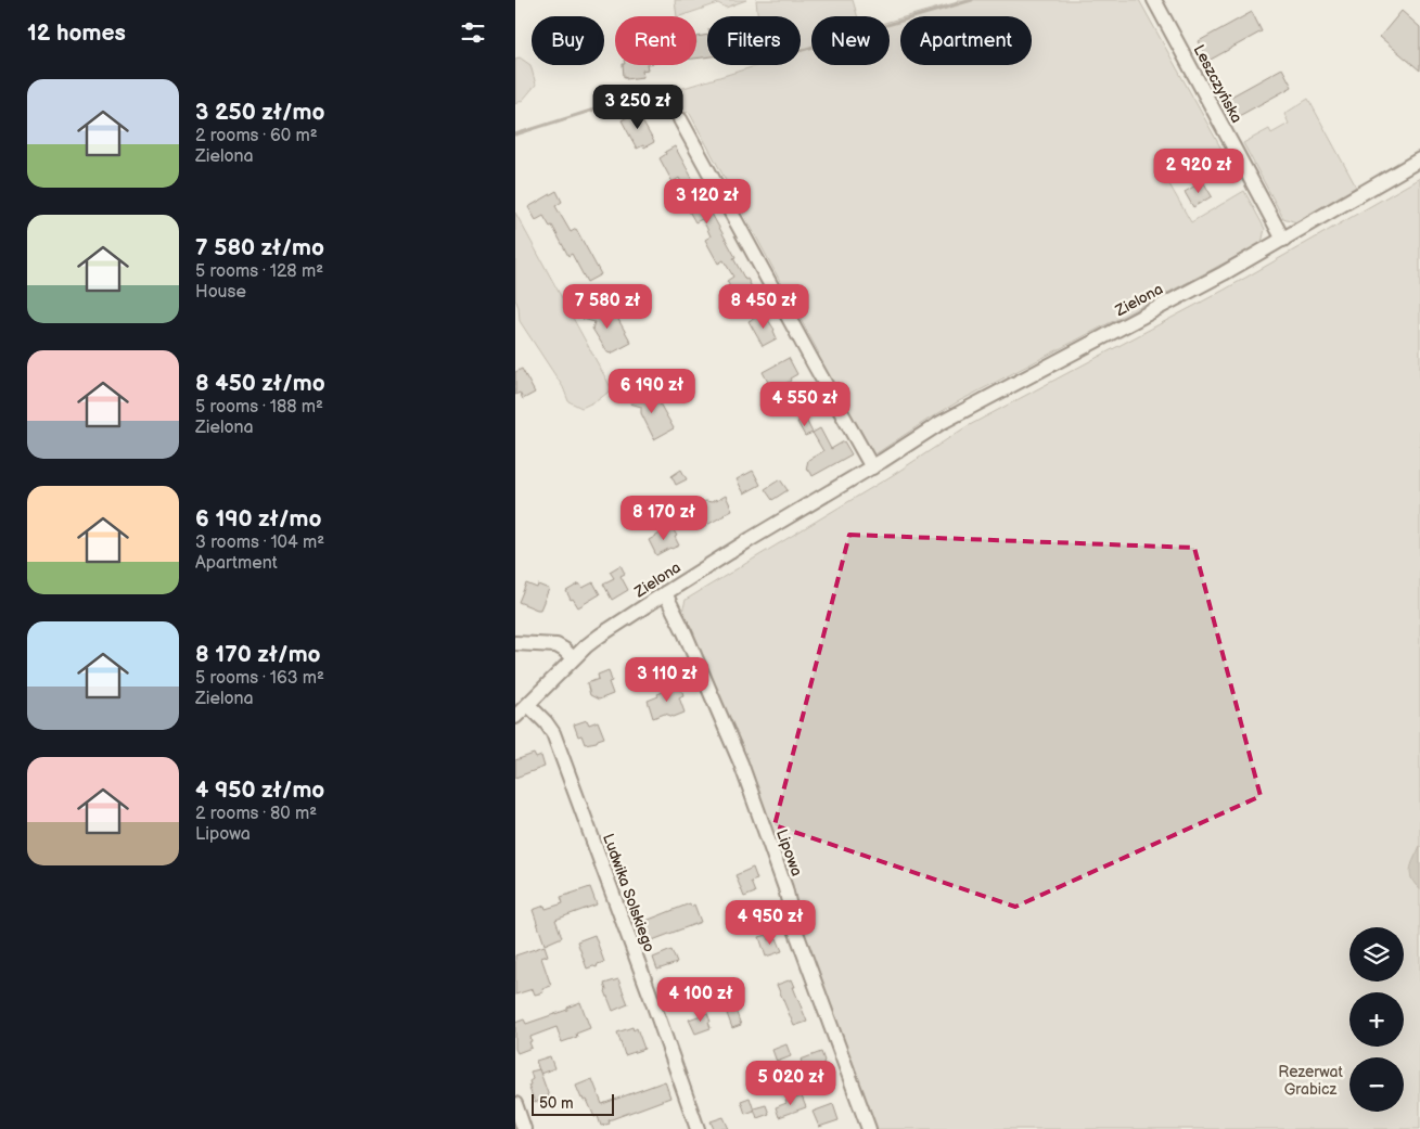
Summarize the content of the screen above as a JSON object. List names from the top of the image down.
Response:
{
  "streets": {
    "street": [
      "Leszczyńska",
      "Zielona",
      "Lipowa",
      "Ludwika Solskiego"
    ]
  },
  "crossings": [
    ["Leszczyńska", "Zielona"],
    ["Zielona", "Lipowa"],
    ["Zielona", "Ludwika Solskiego"]
  ],
  "parks": ["Rezerwat Grabicz"],
  "scale_bar": "50 m",
  "page": {
    "heading": "12 homes",
    "chip": [
      "Buy",
      "Rent",
      "Filters",
      "New",
      "Apartment"
    ],
    "list": [
      {
        "name": "3 250 zł/mo",
        "note": "2 rooms · 60 m² · Zielona"
      },
      {
        "name": "7 580 zł/mo",
        "note": "5 rooms · 128 m² · House"
      },
      {
        "name": "8 450 zł/mo",
        "note": "5 rooms · 188 m² · Zielona"
      },
      {
        "name": "6 190 zł/mo",
        "note": "3 rooms · 104 m² · Apartment"
      },
      {
        "name": "8 170 zł/mo",
        "note": "5 rooms · 163 m² · Zielona"
      },
      {
        "name": "4 950 zł/mo",
        "note": "2 rooms · 80 m² · Lipowa"
      }
    ],
    "price": [
      "3 250 zł",
      "2 920 zł",
      "3 120 zł",
      "7 580 zł",
      "8 450 zł",
      "6 190 zł",
      "4 550 zł",
      "8 170 zł",
      "3 110 zł",
      "4 950 zł",
      "4 100 zł",
      "5 020 zł"
    ],
    "map_buttons": ["+", "−"],
    "scale": "50 m"
  }
}
